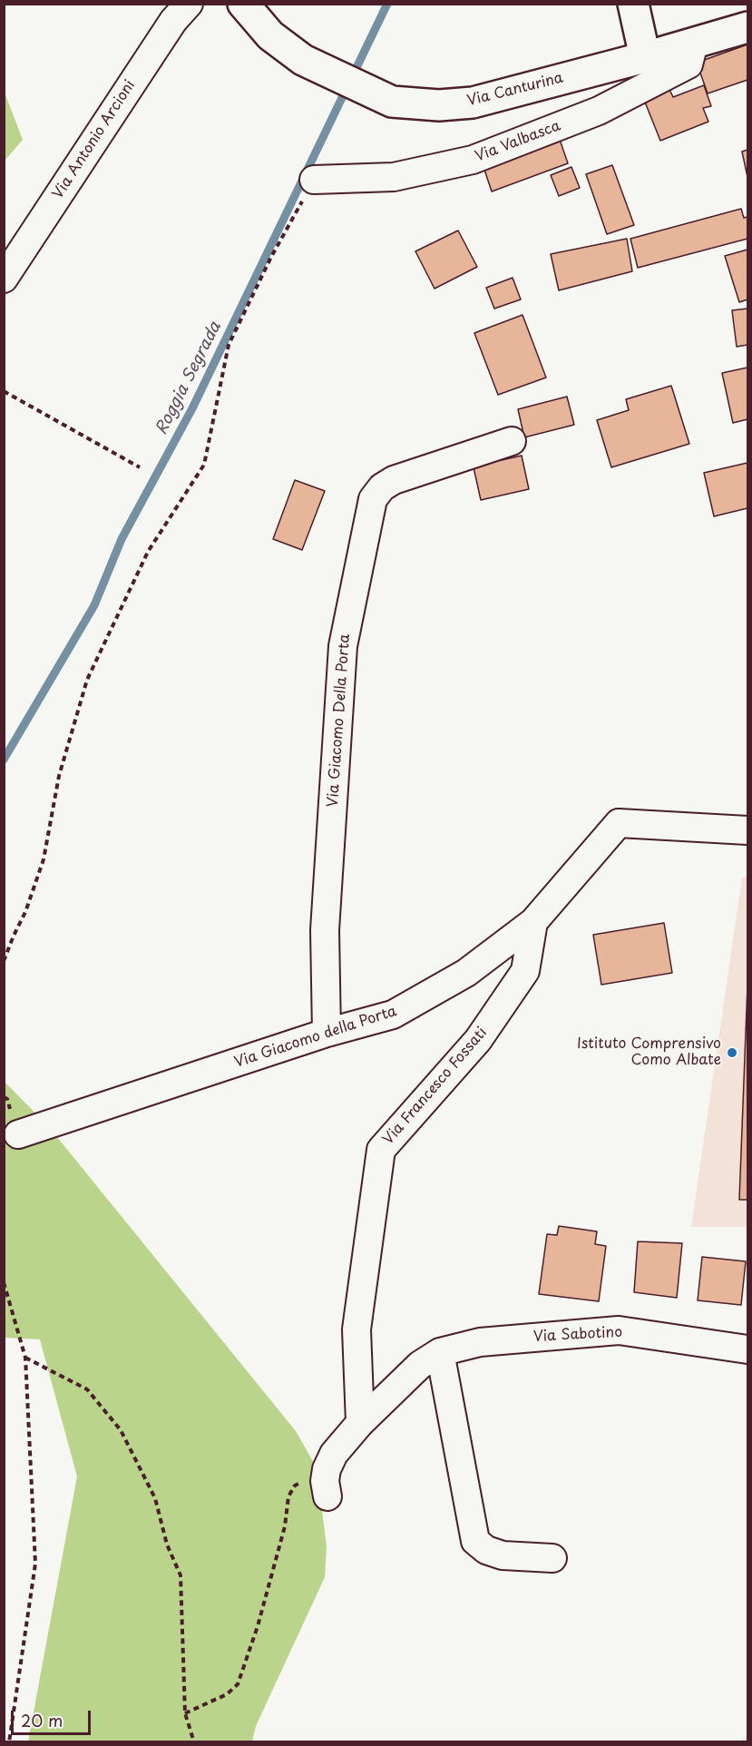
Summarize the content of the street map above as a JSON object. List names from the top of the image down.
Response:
{
  "streets": {
    "main road": ["Via Canturina"],
    "street": [
      "Via Antonio Arcioni",
      "Via Valbasca",
      "Via Giacomo Della Porta",
      "Via Giacomo della Porta",
      "Via Francesco Fossati",
      "Via Sabotino"
    ]
  },
  "crossings": [
    ["Via Canturina", "Via Valbasca"],
    ["Via Giacomo Della Porta", "Via Giacomo della Porta"],
    ["Via Giacomo della Porta", "Via Francesco Fossati"],
    ["Via Francesco Fossati", "Via Sabotino"]
  ],
  "water": ["Roggia Segrada"],
  "places": ["Istituto Comprensivo Como Albate"],
  "scale_bar": "20 m"
}
